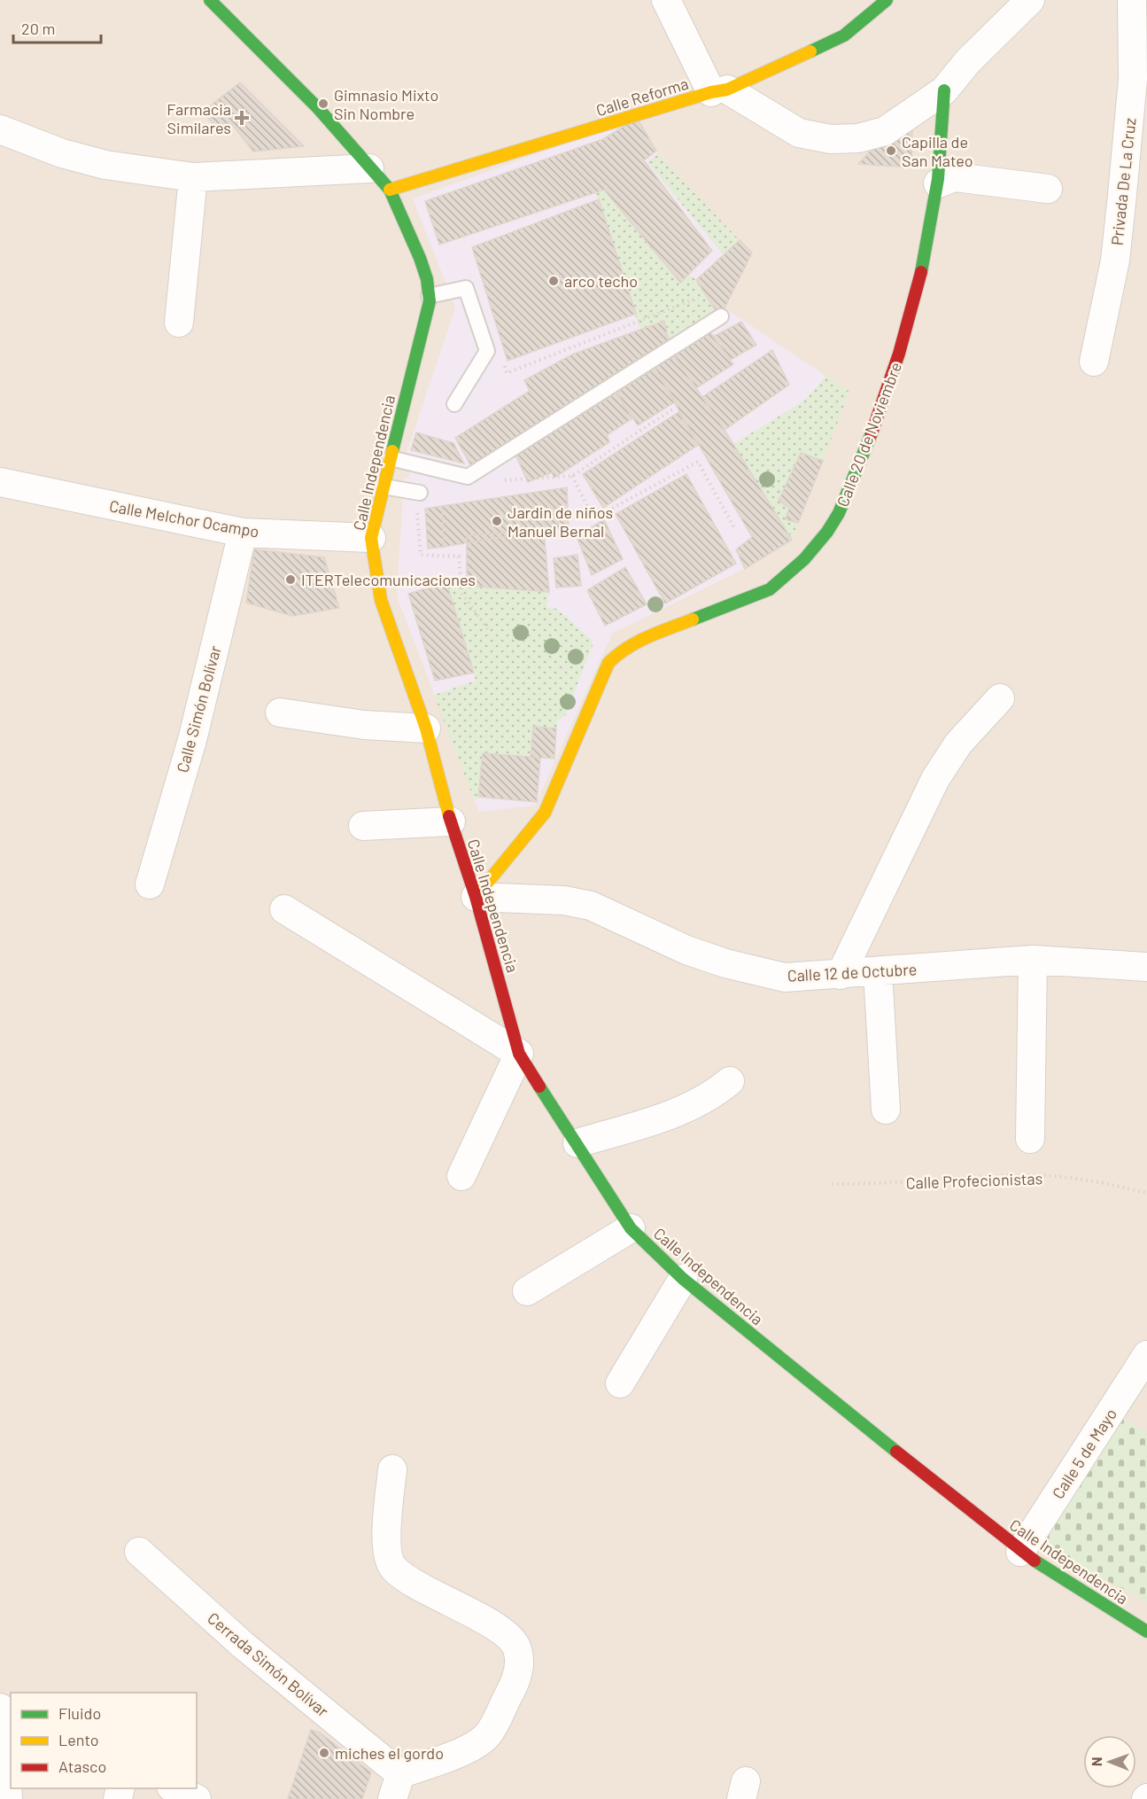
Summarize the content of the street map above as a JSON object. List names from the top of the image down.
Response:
{
  "streets": {
    "street": [
      "Calle Reforma",
      "Privada De La Cruz",
      "Calle 20 de Noviembre",
      "Calle Independencia",
      "Calle Melchor Ocampo",
      "Calle Simón Bolívar",
      "Calle 12 de Octubre",
      "Calle 5 de Mayo",
      "Cerrada Simón Bolívar"
    ],
    "path": ["Calle Profecionistas"]
  },
  "crossings": [
    ["Calle Reforma", "Calle Independencia"],
    ["Calle 20 de Noviembre", "Calle Independencia"],
    ["Calle 20 de Noviembre", "Calle 12 de Octubre"],
    ["Calle Independencia", "Calle Melchor Ocampo"],
    ["Calle Independencia", "Calle 12 de Octubre"],
    ["Calle Independencia", "Calle 5 de Mayo"],
    ["Calle Melchor Ocampo", "Calle Simón Bolívar"]
  ],
  "places": {
    "other": [
      "Gimnasio Mixto Sin Nombre",
      "Capilla de San Mateo",
      "arco techo",
      "Jardin de niños Manuel Bernal",
      "ITERTelecomunicaciones",
      "miches el gordo"
    ],
    "health": ["Farmacia Similares"]
  },
  "legend": ["Fluido", "Lento", "Atasco"],
  "scale_bar": "20 m",
  "north": "left"
}
